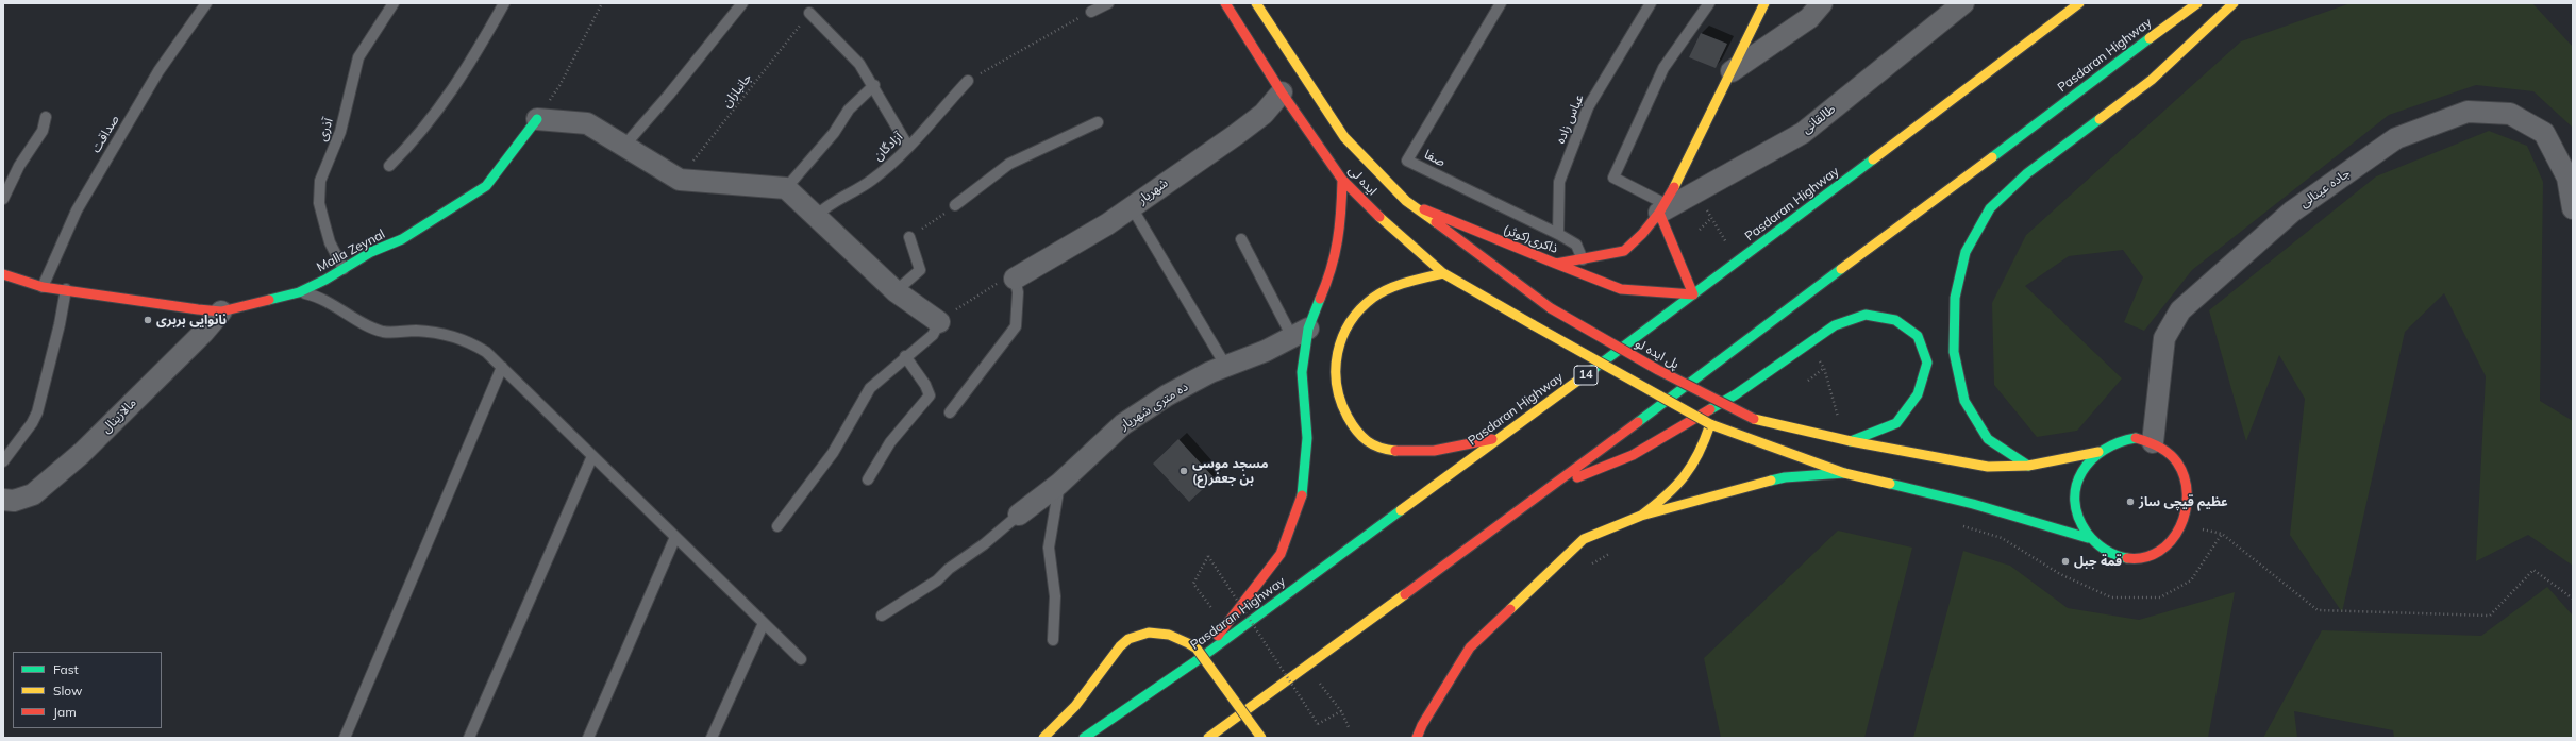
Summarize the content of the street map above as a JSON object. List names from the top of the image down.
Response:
{
  "streets": {
    "main road": [
      "Pasdaran Highway",
      "ایده لی",
      "ذاکری(کوثر)",
      "Malla Zeynal",
      "پل ایده لو",
      "14"
    ],
    "street": [
      "طالقانی",
      "جاده عینالی",
      "شهریار",
      "ده متری شهریار",
      "مالازینال"
    ],
    "lane": [
      "عباس زاده",
      "آذری",
      "صداقت",
      "آزادگان",
      "صفا"
    ],
    "path": ["جانبازان"]
  },
  "crossings": [
    ["عباس زاده", "صفا"],
    ["طالقانی", "ذاکری(کوثر)"],
    ["آذری", "Malla Zeynal"],
    ["صداقت", "Malla Zeynal"],
    ["صفا", "ذاکری(کوثر)"],
    ["ایده لی", "شهریار"],
    ["ایده لی", "ذاکری(کوثر)"],
    ["ایده لی", "پل ایده لو"],
    ["جاده عینالی", "پل ایده لو"],
    ["Malla Zeynal", "مالازینال"]
  ],
  "places": [
    "نانوایی بربری",
    "مسجد موسی بن جعفر(ع)",
    "عظیم قیچی ساز",
    "قمة جبل"
  ],
  "legend": ["Fast", "Slow", "Jam"]
}
